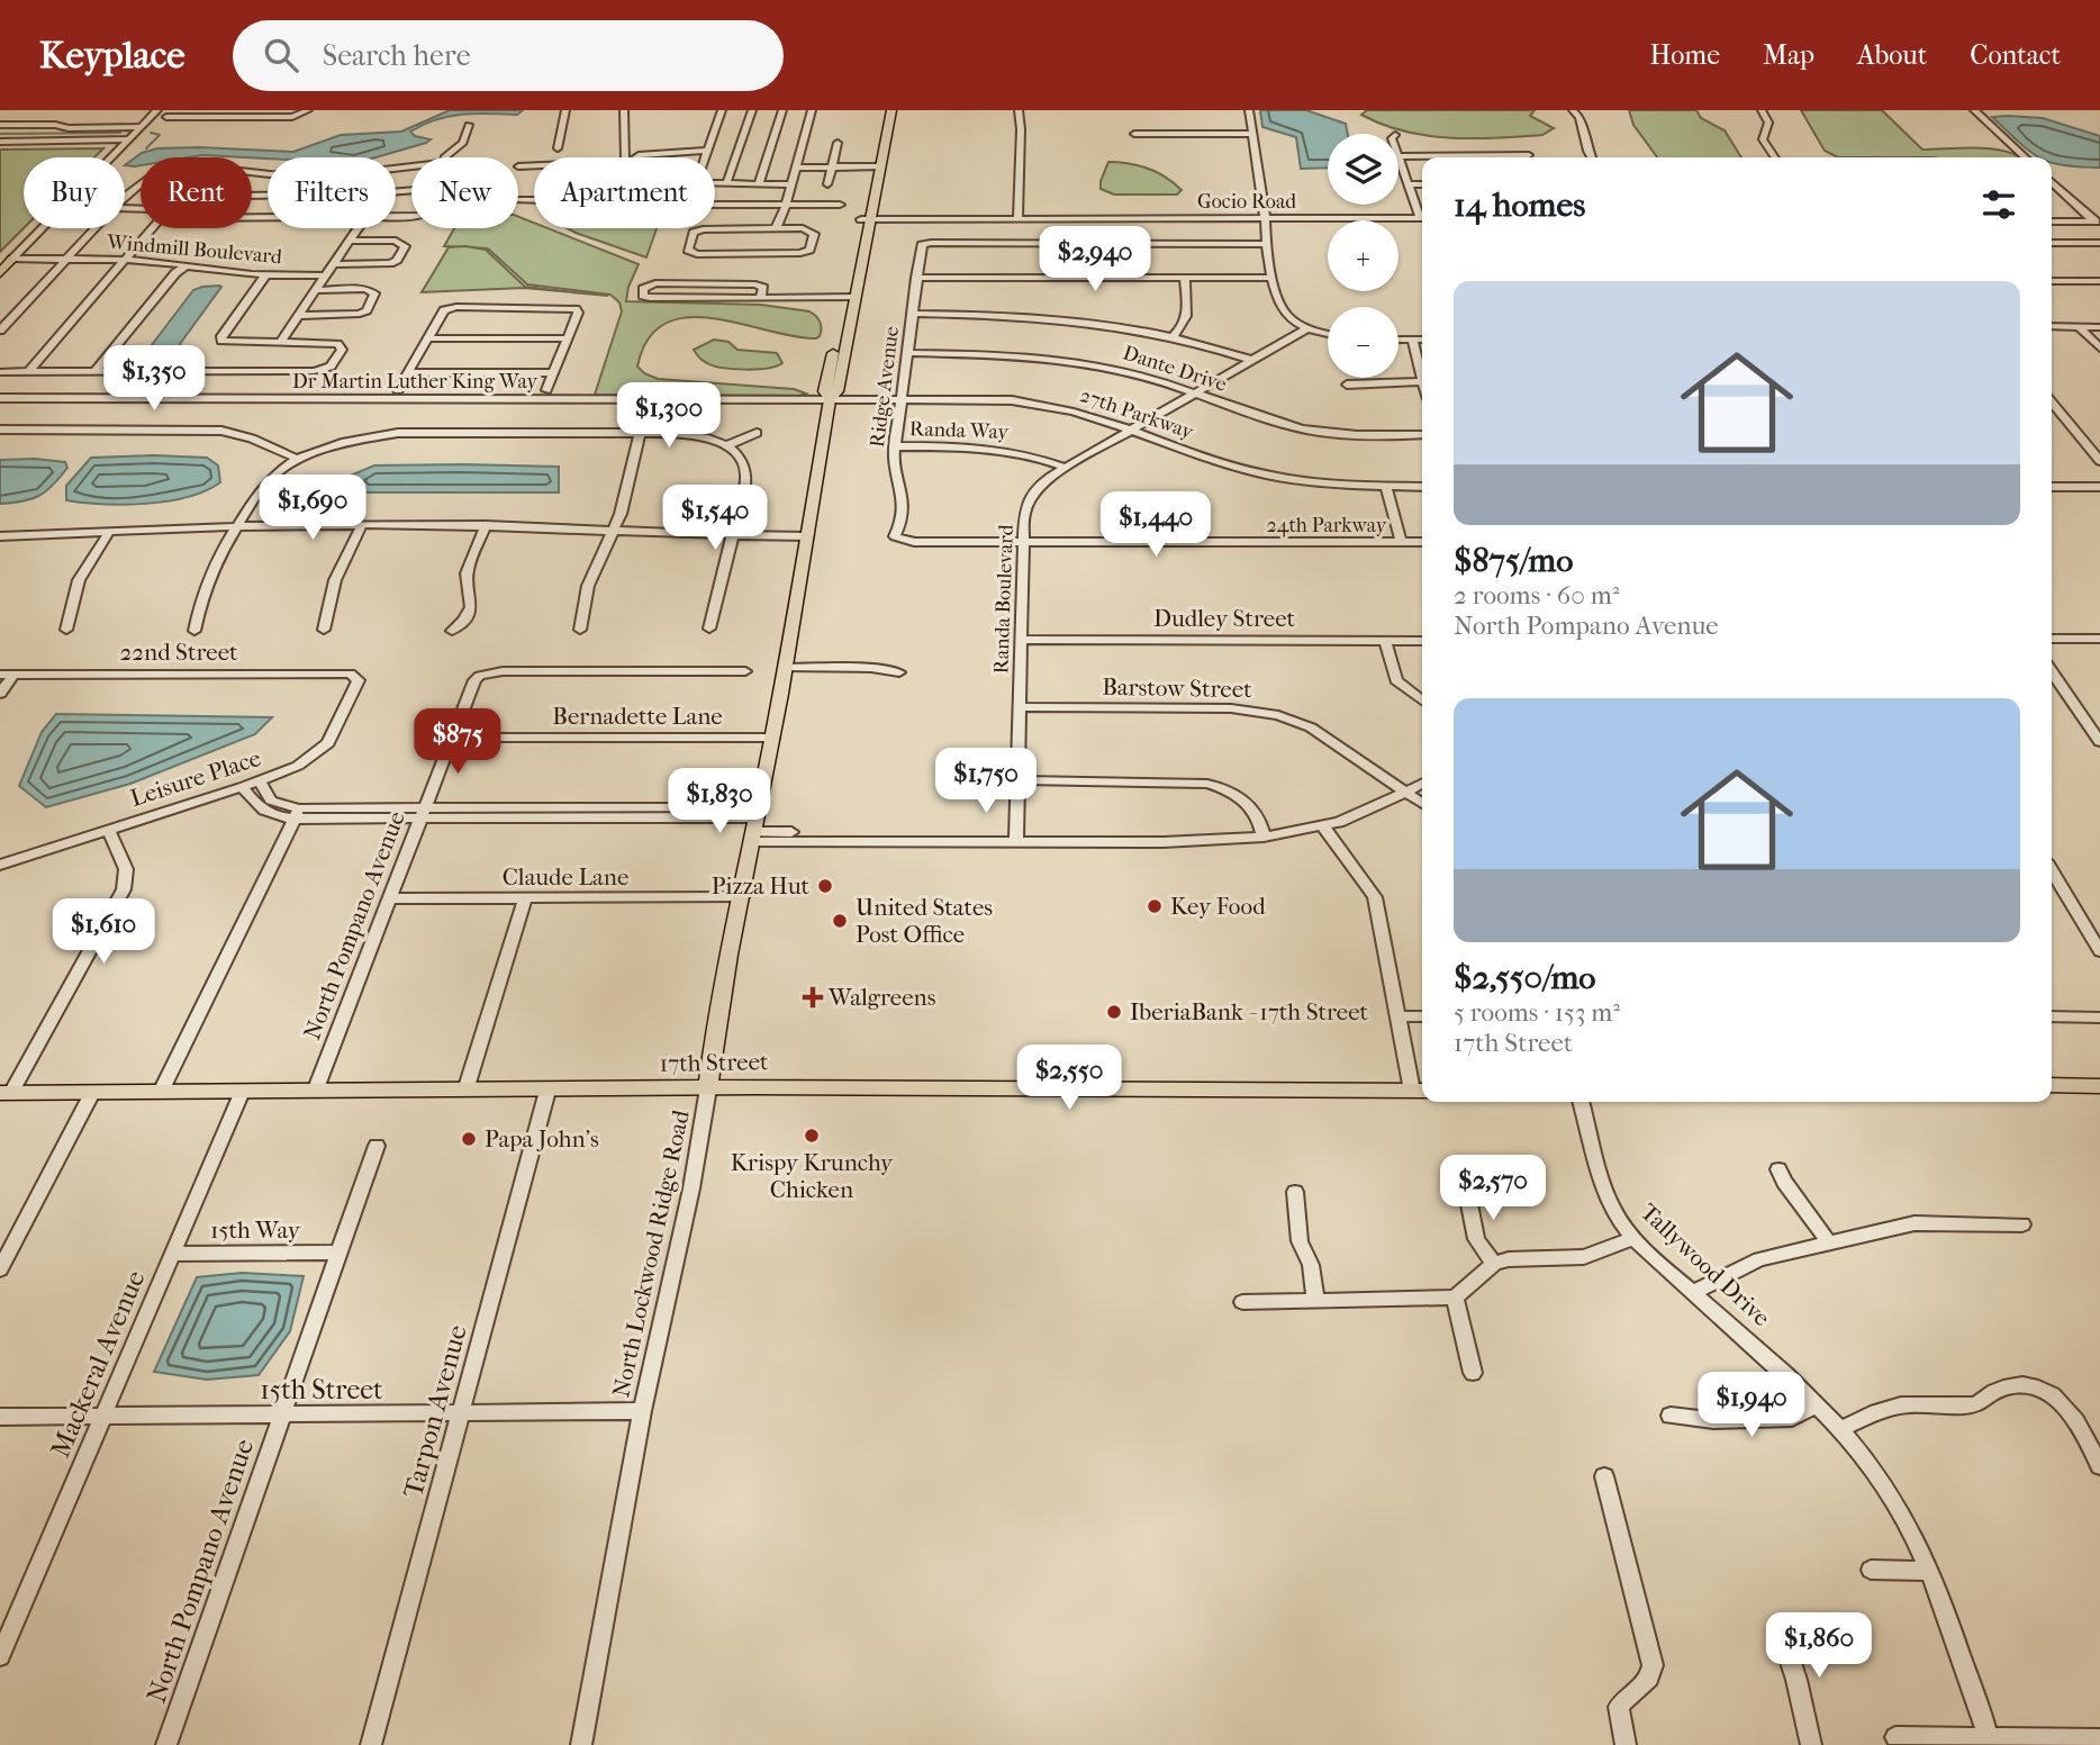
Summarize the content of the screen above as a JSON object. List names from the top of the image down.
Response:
{
  "streets": {
    "main road": ["17th Street", "North Lockwood Ridge Road"],
    "street": [
      "Gocio Road",
      "Windmill Boulevard",
      "Dante Drive",
      "Dr Martin Luther King Way",
      "Ridge Avenue",
      "27th Parkway",
      "Randa Way",
      "24th Parkway",
      "Randa Boulevard",
      "Dudley Street",
      "22nd Street",
      "Barstow Street",
      "Bernadette Lane",
      "Leisure Place",
      "Claude Lane",
      "North Pompano Avenue",
      "15th Way",
      "Tallywood Drive",
      "Mackeral Avenue",
      "15th Street",
      "Tarpon Avenue"
    ]
  },
  "crossings": [
    ["Gocio Road", "North Lockwood Ridge Road"],
    ["Dante Drive", "Ridge Avenue"],
    ["Dante Drive", "Randa Boulevard"],
    ["Dr Martin Luther King Way", "27th Parkway"],
    ["Dr Martin Luther King Way", "North Lockwood Ridge Road"],
    ["Ridge Avenue", "27th Parkway"],
    ["Ridge Avenue", "Randa Way"],
    ["Ridge Avenue", "24th Parkway"],
    ["27th Parkway", "Randa Boulevard"],
    ["27th Parkway", "North Lockwood Ridge Road"],
    ["Randa Way", "Randa Boulevard"],
    ["24th Parkway", "Randa Boulevard"],
    ["Randa Boulevard", "Dudley Street"],
    ["Randa Boulevard", "Barstow Street"],
    ["22nd Street", "Leisure Place"],
    ["Bernadette Lane", "North Pompano Avenue"],
    ["Bernadette Lane", "North Lockwood Ridge Road"],
    ["Claude Lane", "North Pompano Avenue"],
    ["Claude Lane", "North Lockwood Ridge Road"],
    ["North Pompano Avenue", "17th Street"],
    ["North Pompano Avenue", "15th Way"],
    ["North Pompano Avenue", "15th Street"],
    ["17th Street", "North Lockwood Ridge Road"],
    ["17th Street", "Mackeral Avenue"],
    ["17th Street", "Tarpon Avenue"],
    ["15th Way", "Mackeral Avenue"],
    ["North Lockwood Ridge Road", "15th Street"],
    ["Mackeral Avenue", "15th Street"],
    ["15th Street", "Tarpon Avenue"]
  ],
  "places": {
    "other": [
      "Pizza Hut",
      "Key Food",
      "United States Post Office",
      "IberiaBank - 17th Street",
      "Krispy Krunchy Chicken",
      "Papa John's"
    ],
    "health": ["Walgreens"]
  },
  "page": {
    "header": "Keyplace",
    "search": "Search here",
    "nav": [
      "Home",
      "Map",
      "About",
      "Contact"
    ],
    "map_buttons": ["+", "−"],
    "chip": [
      "Buy",
      "Rent",
      "Filters",
      "New",
      "Apartment"
    ],
    "heading": "14 homes",
    "price": [
      "$2,940",
      "$1,350",
      "$1,300",
      "$1,690",
      "$1,540",
      "$1,440",
      "$875",
      "$1,750",
      "$1,830",
      "$1,610",
      "$2,550",
      "$2,570",
      "$1,940",
      "$1,860"
    ],
    "list": [
      {
        "name": "$875/mo",
        "note": "2 rooms · 60 m² · North Pompano Avenue"
      },
      {
        "name": "$2,550/mo",
        "note": "5 rooms · 153 m² · 17th Street"
      }
    ]
  }
}
